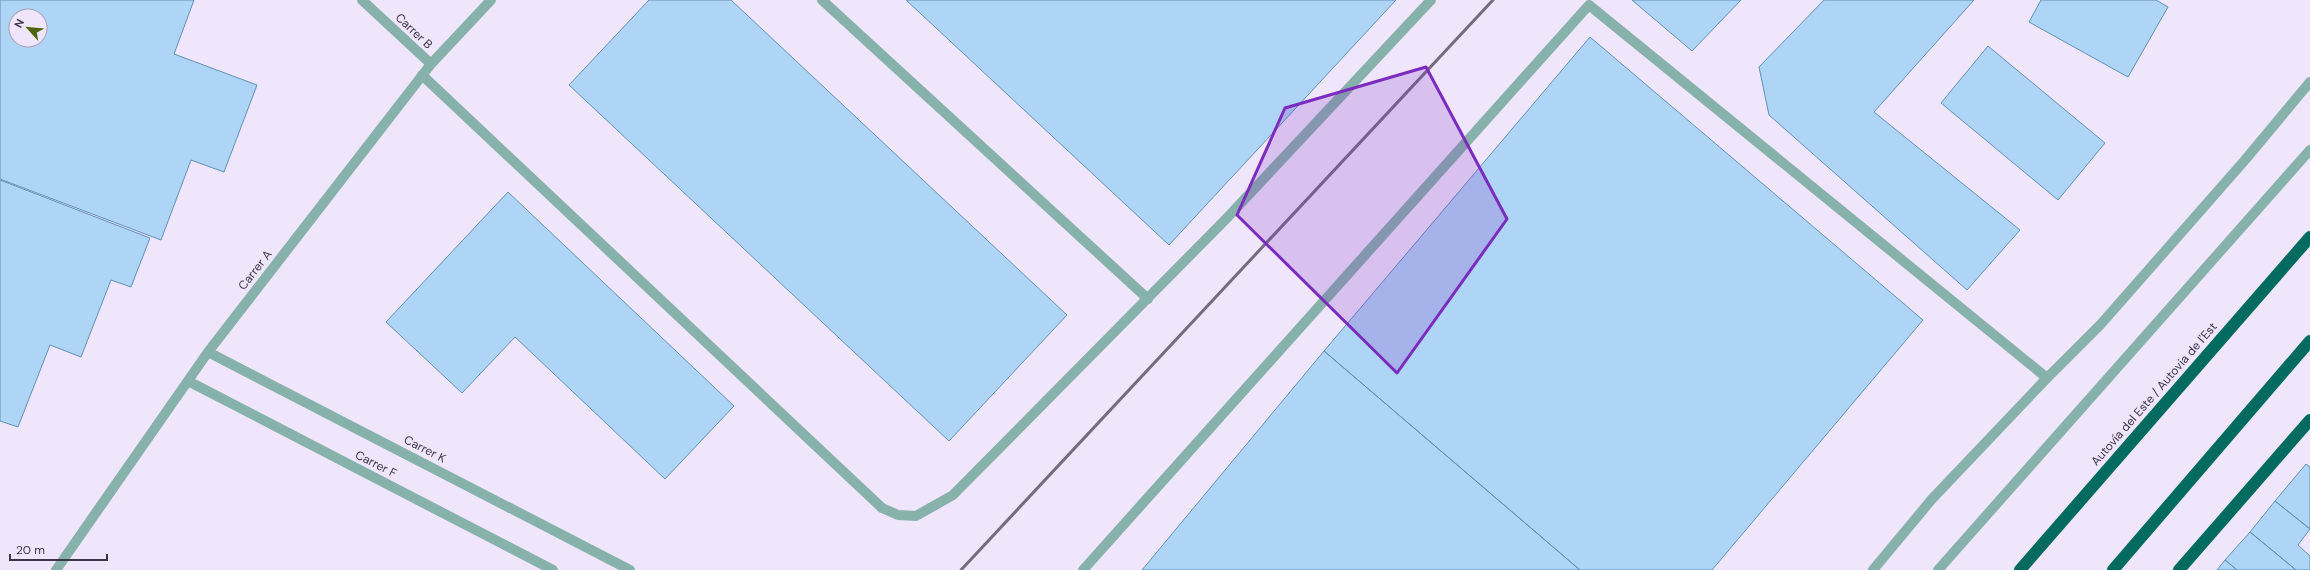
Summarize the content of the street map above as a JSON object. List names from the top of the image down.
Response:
{
  "streets": {
    "highway": ["Autovía del Este / Autovia de l'Est"],
    "street": [
      "Carrer B",
      "Carrer A",
      "Carrer K",
      "Carrer F"
    ]
  },
  "crossings": [
    ["Carrer B", "Carrer A"],
    ["Carrer A", "Carrer K"],
    ["Carrer A", "Carrer F"]
  ],
  "scale_bar": "20 m",
  "north": "top left"
}
